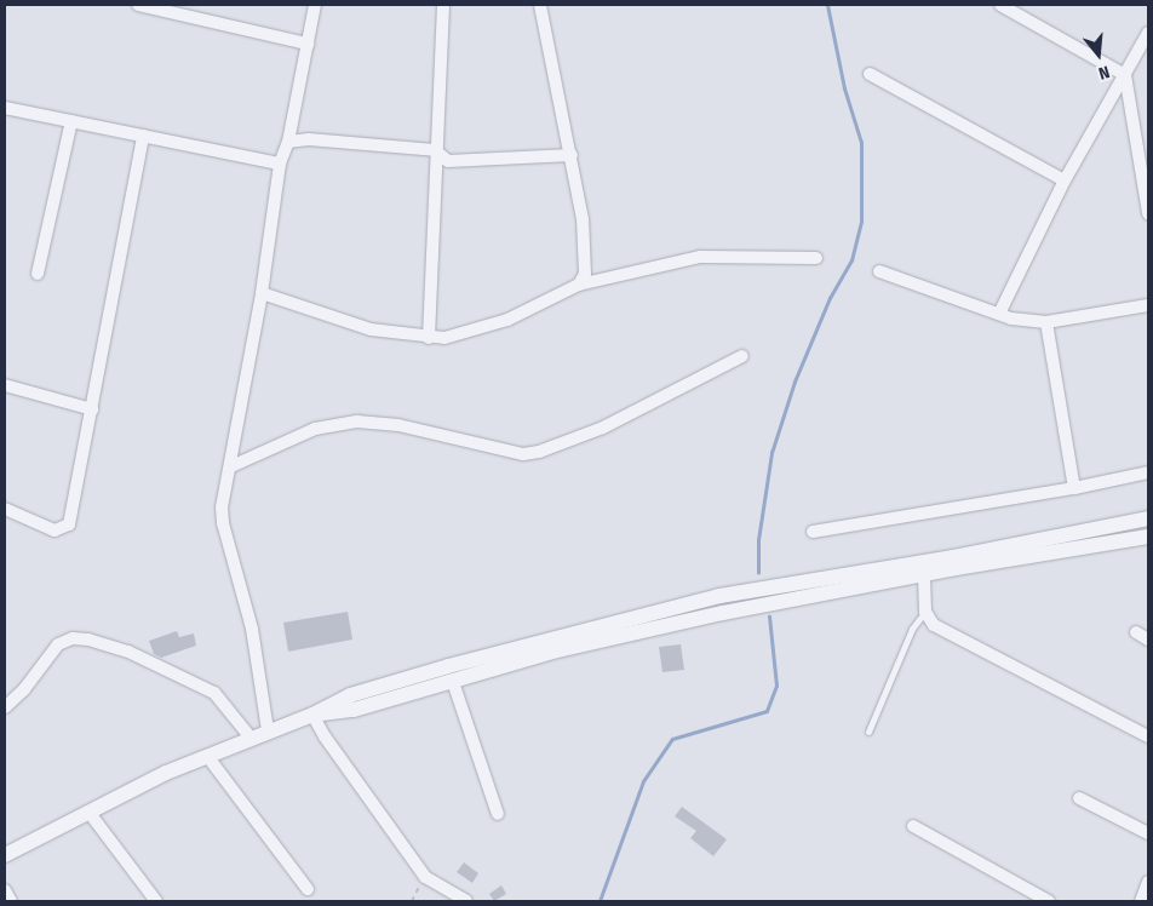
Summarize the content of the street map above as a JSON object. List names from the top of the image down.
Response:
{
  "north": "bottom"
}
